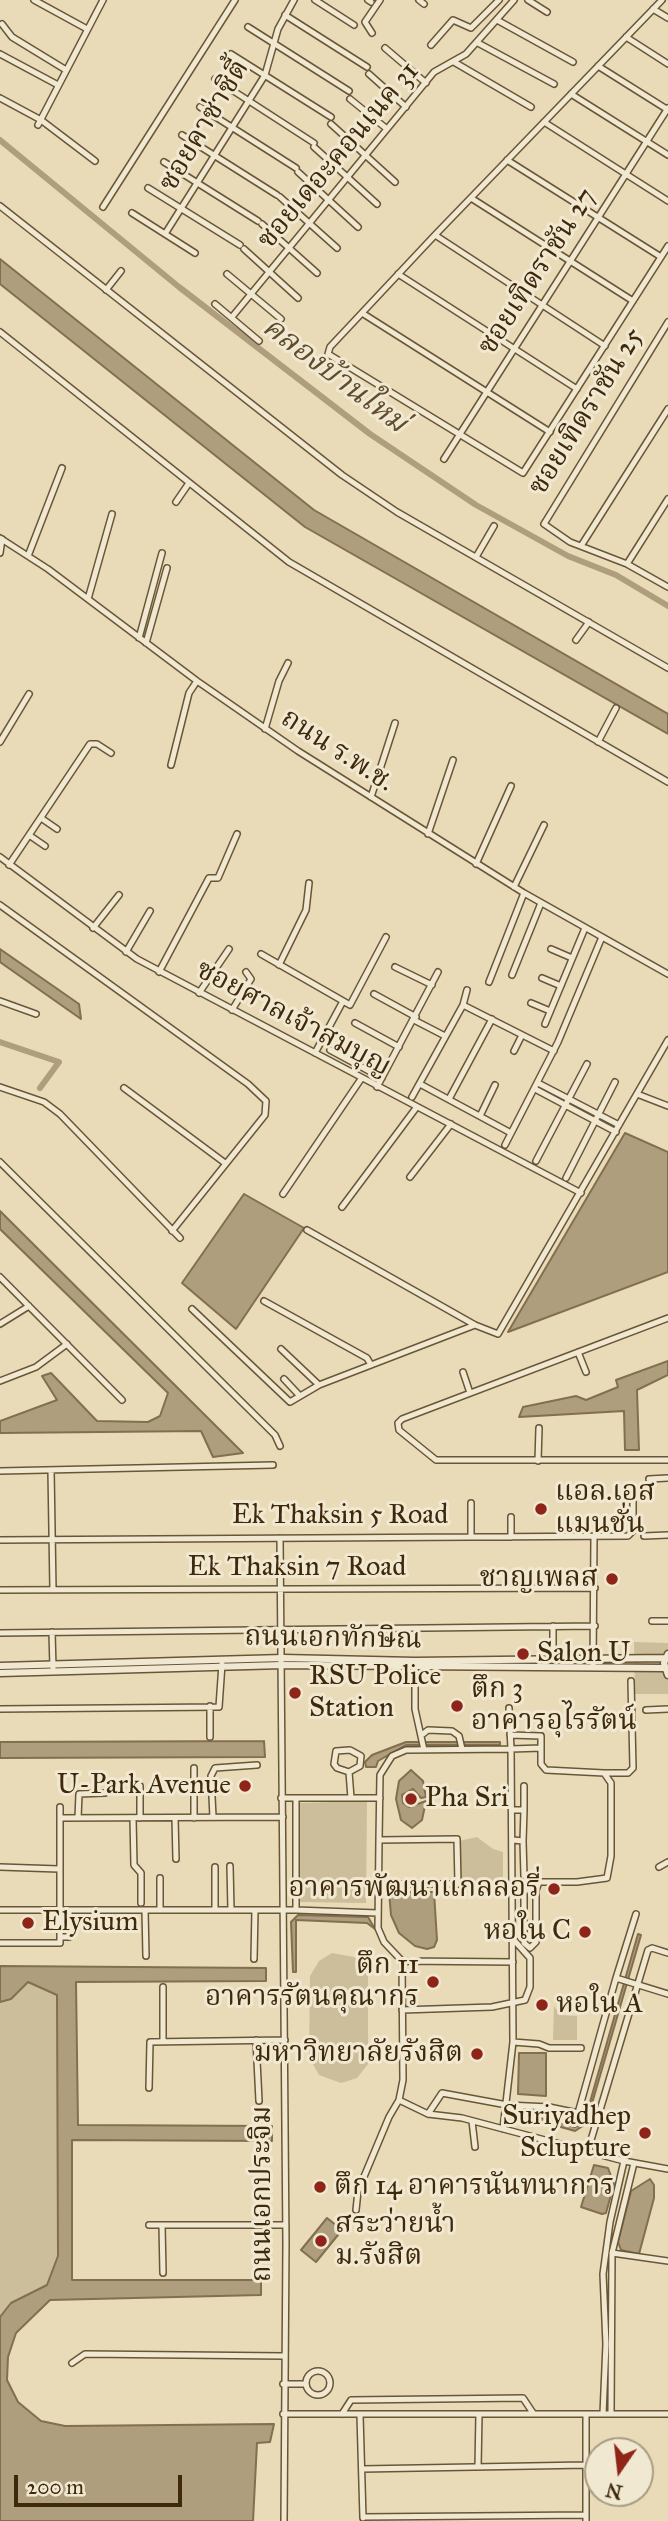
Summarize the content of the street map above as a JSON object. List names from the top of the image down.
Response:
{
  "streets": {
    "street": [
      "ซอยคาซ่าซิตี้",
      "ซอยเดอะคอนเนค 31",
      "ซอยเทิดราชัน 27",
      "ซอยเทิดราชัน 25",
      "ถนน ร.พ.ช.",
      "ซอยศาลเจ้าสมบุญ",
      "Ek Thaksin 5 Road",
      "Ek Thaksin 7 Road",
      "ถนนเอกทักษิณ",
      "ถนนเอกประจิม"
    ]
  },
  "crossings": [
    ["Ek Thaksin 5 Road", "ถนนเอกประจิม"],
    ["Ek Thaksin 7 Road", "ถนนเอกประจิม"],
    ["ถนนเอกทักษิณ", "ถนนเอกประจิม"]
  ],
  "water": ["คลองบ้านใหม่"],
  "places": [
    "แอล.เอส แมนชั่น",
    "ชาญเพลส",
    "Salon U",
    "RSU Police Station",
    "ตึก 3 อาคารอุไรรัตน์",
    "U-Park Avenue",
    "Pha Sri",
    "อาคารพัฒนาแกลลอรี่",
    "Elysium",
    "หอใน C",
    "ตึก 11 อาคารรัตนคุณากร",
    "หอใน A",
    "มหาวิทยาลัยรังสิต",
    "Suriyadhep Sclupture",
    "ตึก 14 อาคารนันทนาการ",
    "สระว่ายน้ำ ม.รังสิต"
  ],
  "scale_bar": "200 m",
  "north": "bottom"
}
